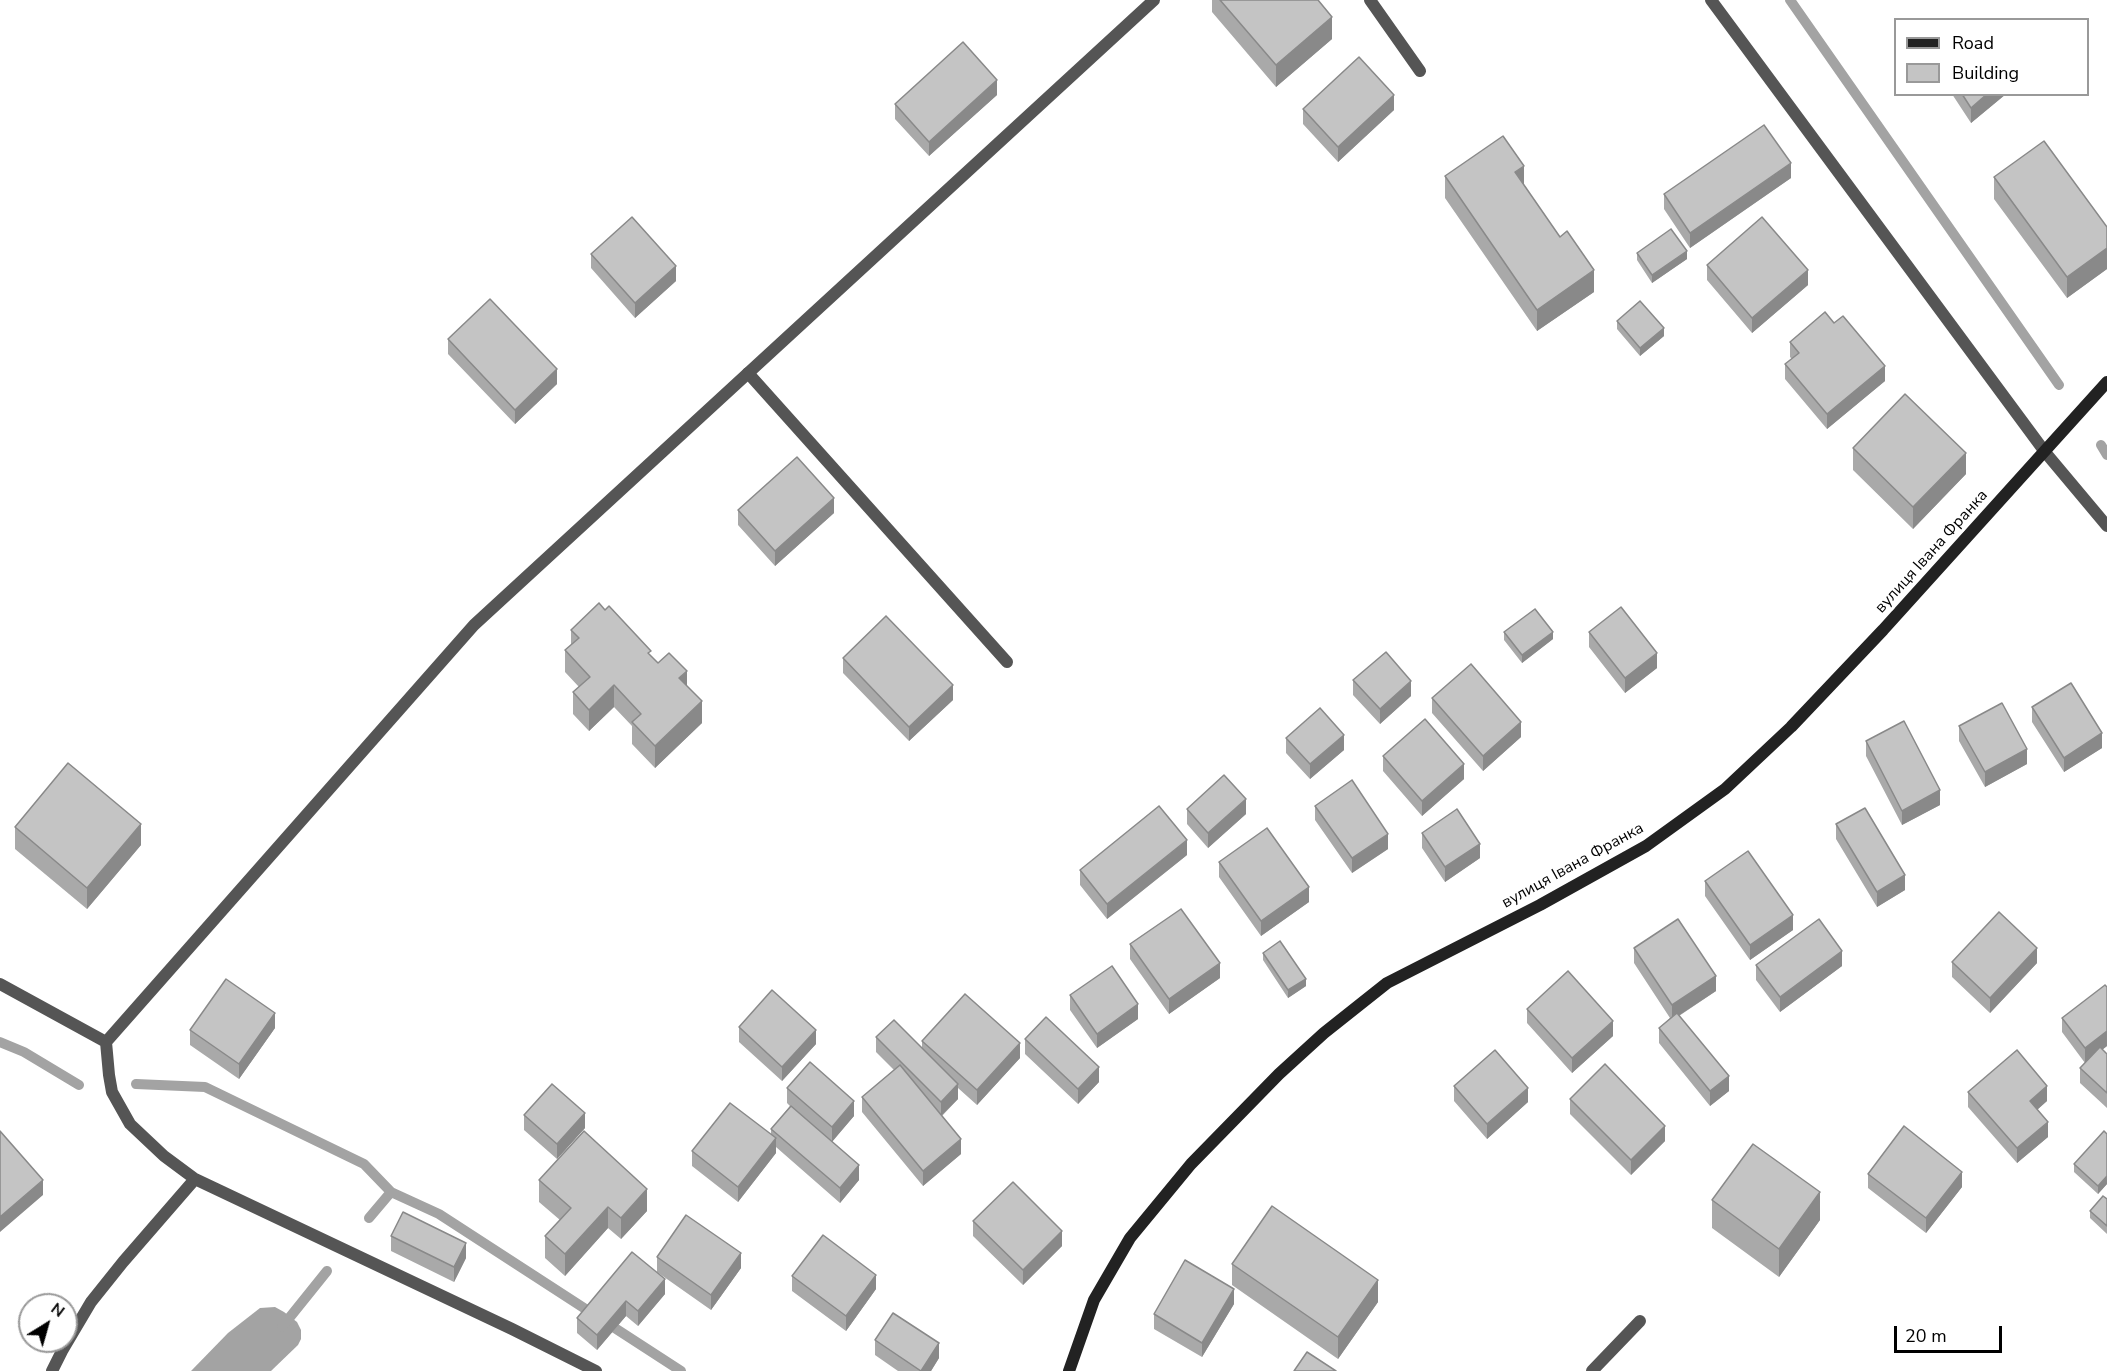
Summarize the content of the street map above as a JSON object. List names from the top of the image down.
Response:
{
  "streets": {
    "main road": ["вулиця Івана Франка"]
  },
  "legend": ["Road", "Building"],
  "scale_bar": "20 m",
  "north": "top right"
}
